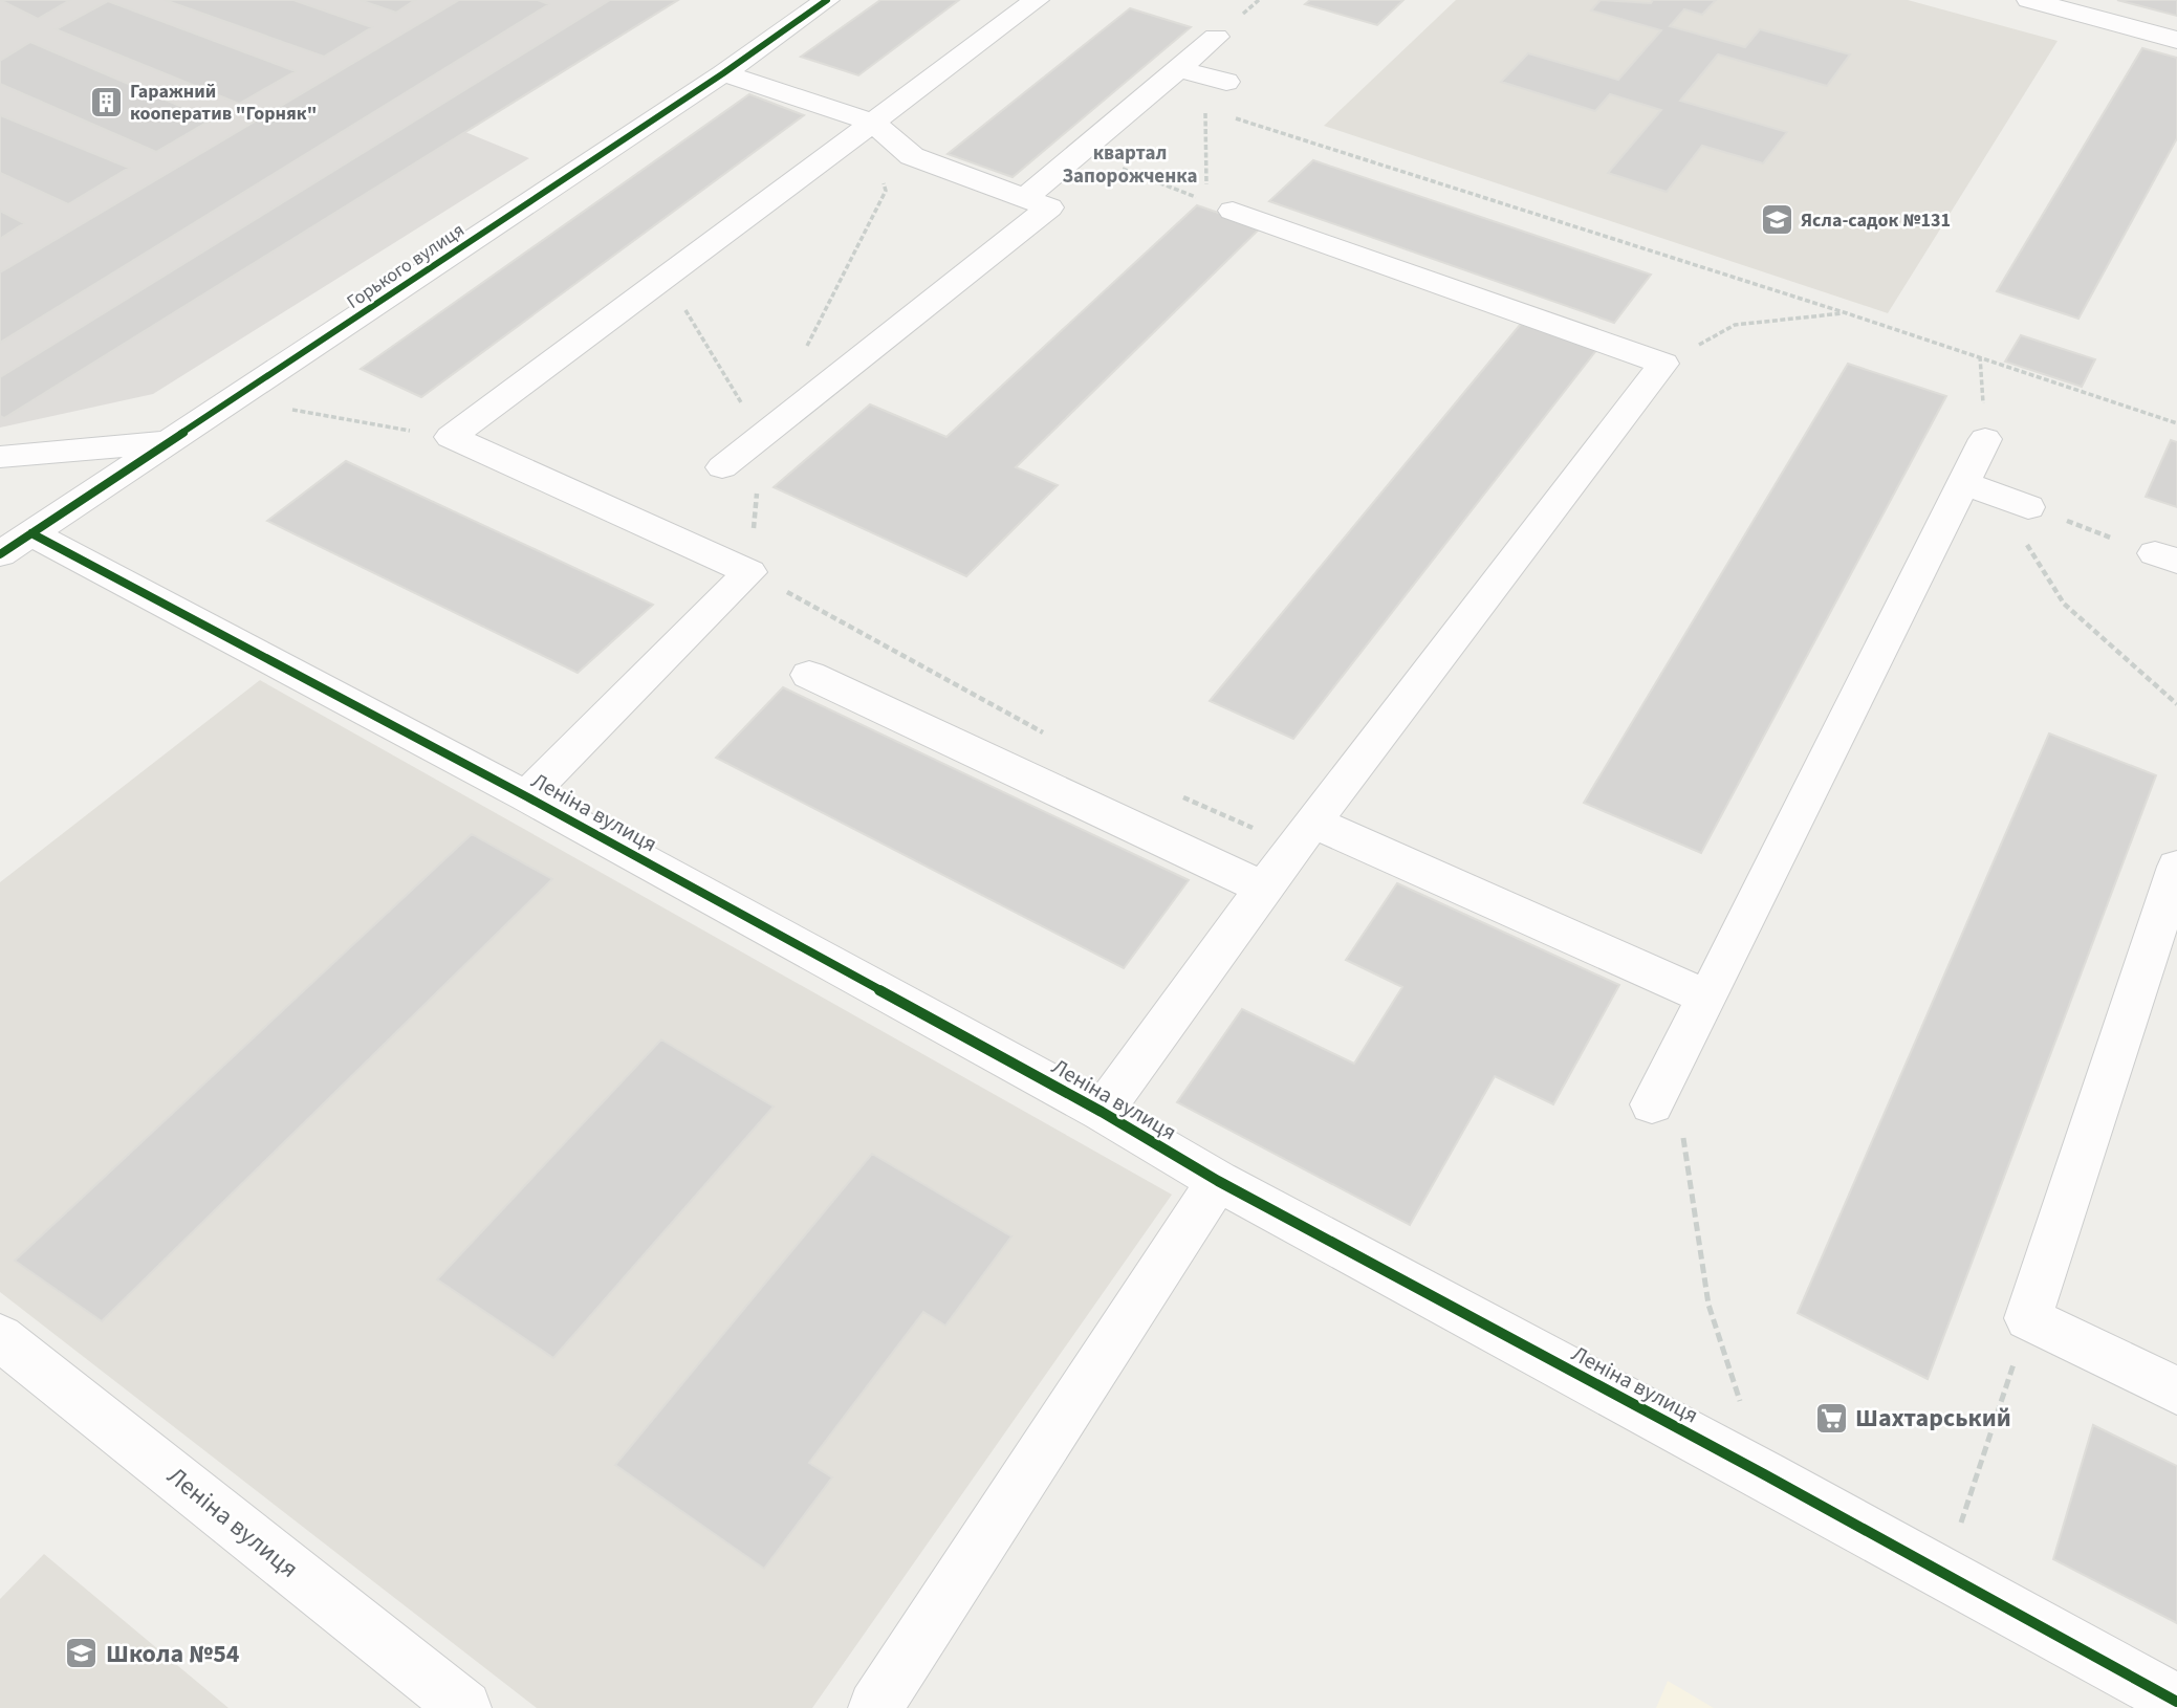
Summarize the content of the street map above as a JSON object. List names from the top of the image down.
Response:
{
  "streets": {
    "street": ["Горького вулиця", "Леніна вулиця"]
  },
  "crossings": [
    ["Горького вулиця", "Леніна вулиця"]
  ],
  "districts": ["квартал Запорожченка"],
  "places": {
    "building": ["Гаражний кооператив \"Горняк\""],
    "school or university": ["Ясла-садок №131", "Школа №54"],
    "supermarket": ["Шахтарський"]
  }
}
